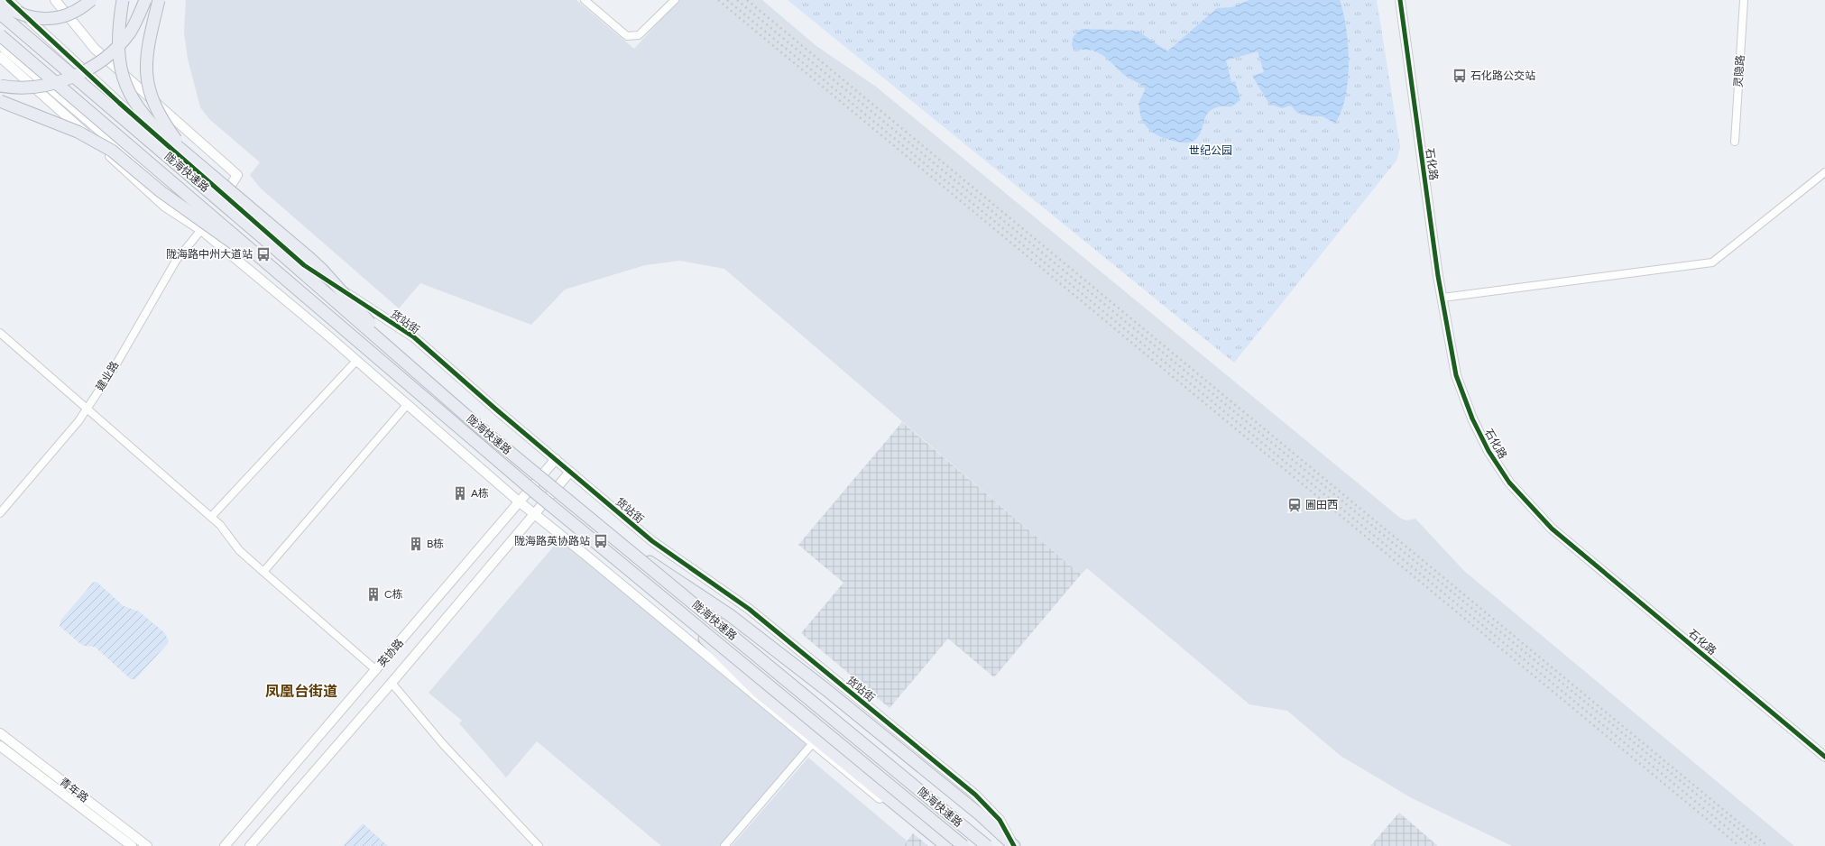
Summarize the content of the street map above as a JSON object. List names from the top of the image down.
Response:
{
  "streets": {
    "highway": ["陇海快速路"],
    "street": [
      "灵隐路",
      "石化路",
      "货站街",
      "建业路",
      "英协路",
      "青年路"
    ]
  },
  "crossings": [
    ["货站街", "英协路"]
  ],
  "districts": ["凤凰台街道"],
  "parks": ["世纪公园"],
  "places": {
    "bus stop": ["石化路公交站", "陇海路中州大道站", "陇海路英协路站"],
    "building": ["A栋", "B栋", "C栋"],
    "station": ["圃田西"]
  }
}
